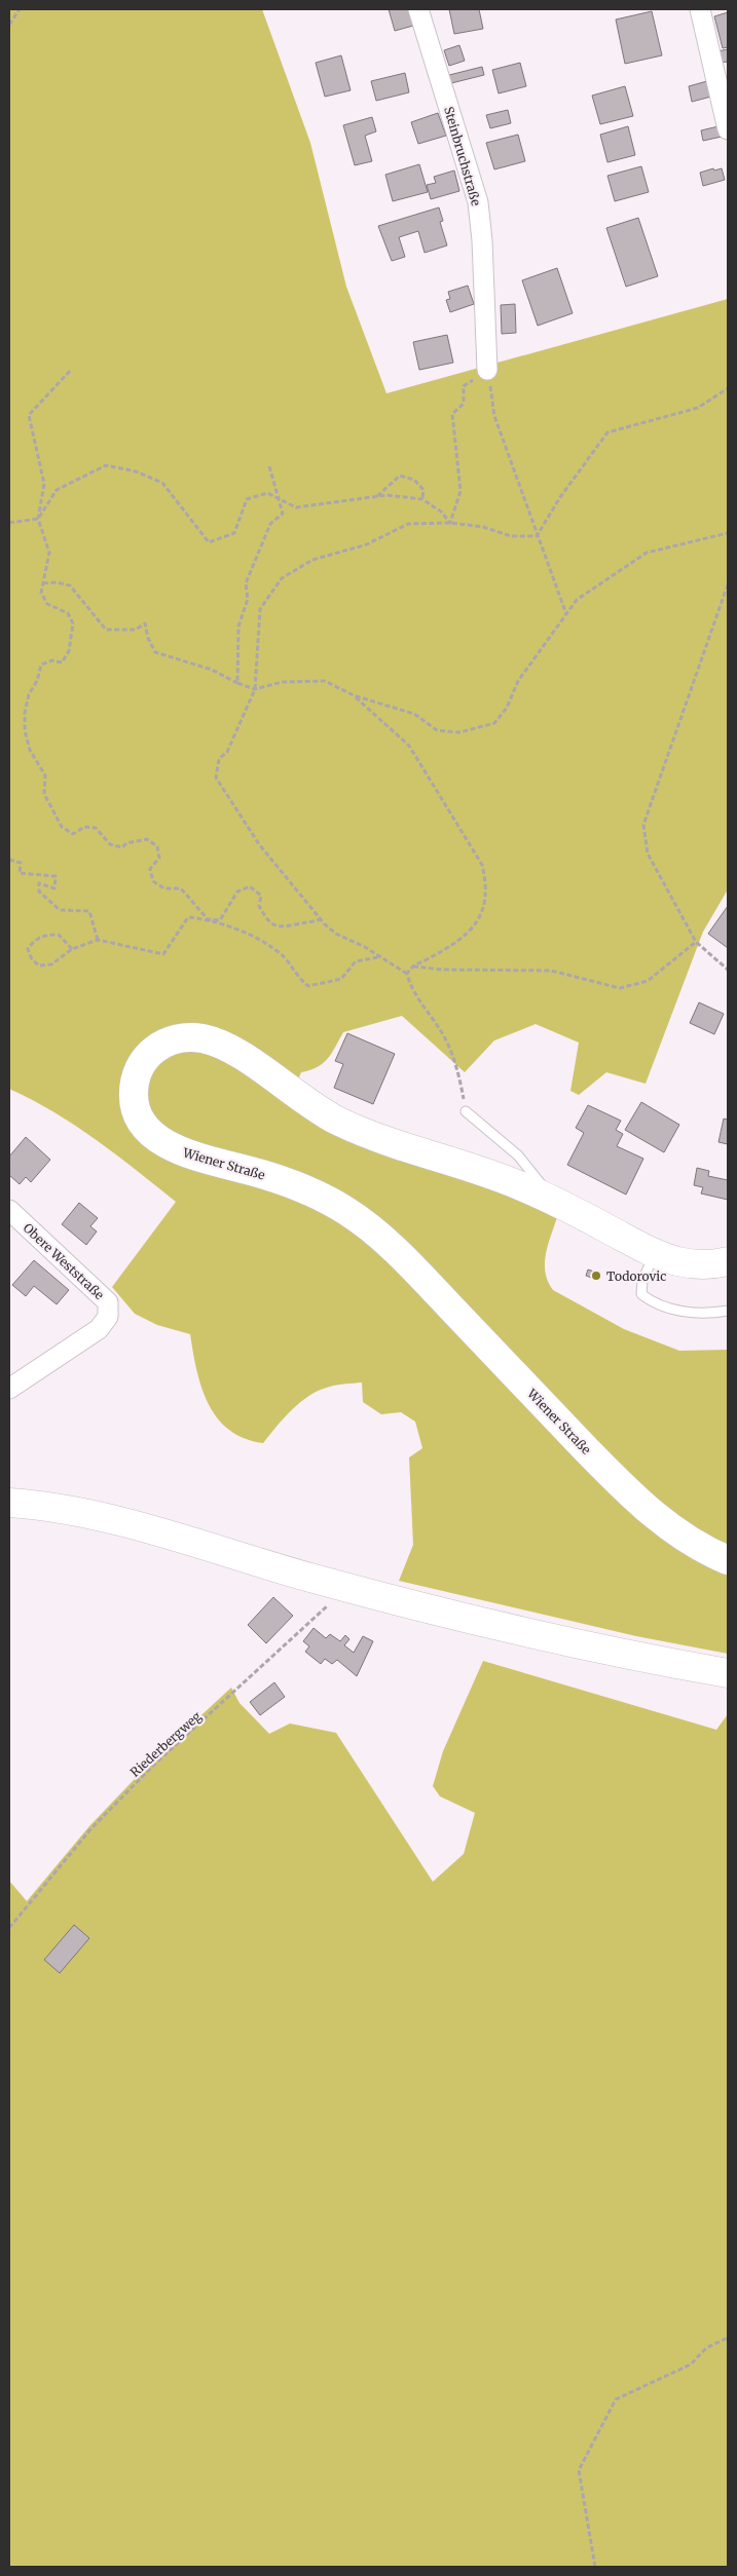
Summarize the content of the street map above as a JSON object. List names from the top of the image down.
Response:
{
  "streets": {
    "main road": ["Wiener Straße"],
    "street": ["Steinbruchstraße", "Obere Weststraße"],
    "path": ["Riederbergweg"]
  },
  "places": ["Todorovic"]
}
